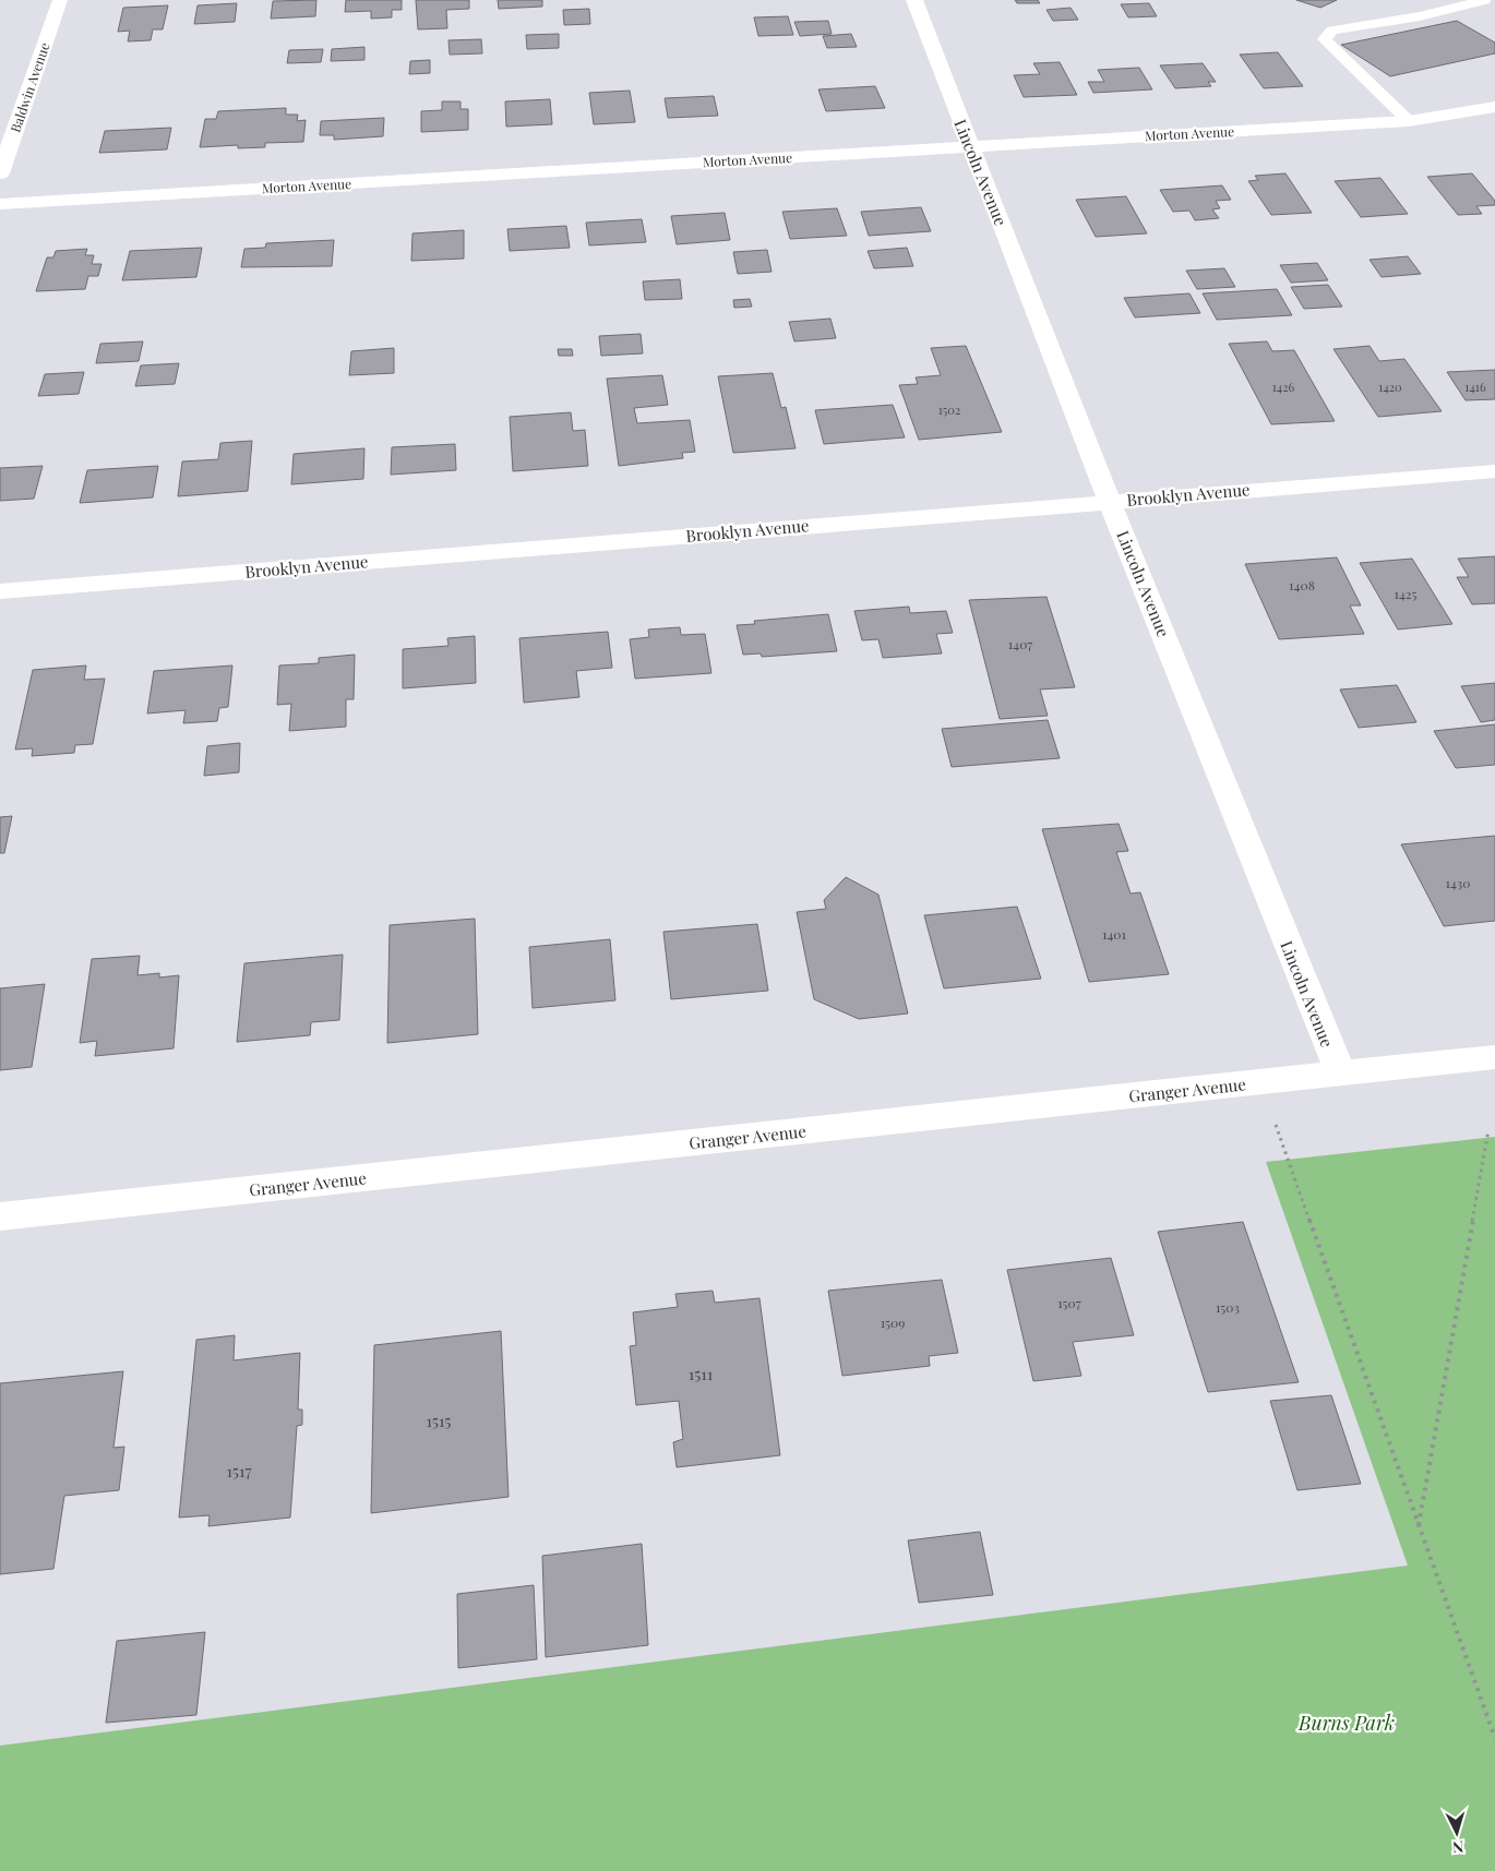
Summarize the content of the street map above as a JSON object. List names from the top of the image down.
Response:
{
  "streets": {
    "street": [
      "Baldwin Avenue",
      "Morton Avenue",
      "Lincoln Avenue",
      "Brooklyn Avenue",
      "Granger Avenue"
    ]
  },
  "crossings": [
    ["Morton Avenue", "Lincoln Avenue"],
    ["Lincoln Avenue", "Brooklyn Avenue"],
    ["Lincoln Avenue", "Granger Avenue"]
  ],
  "parks": ["Burns Park"],
  "house_numbers": [
    "1426",
    "1420",
    "1416",
    "1502",
    "1408",
    "1425",
    "1407",
    "1430",
    "1401",
    "1507",
    "1503",
    "1509",
    "1511",
    "1515",
    "1517"
  ],
  "north": "bottom"
}
